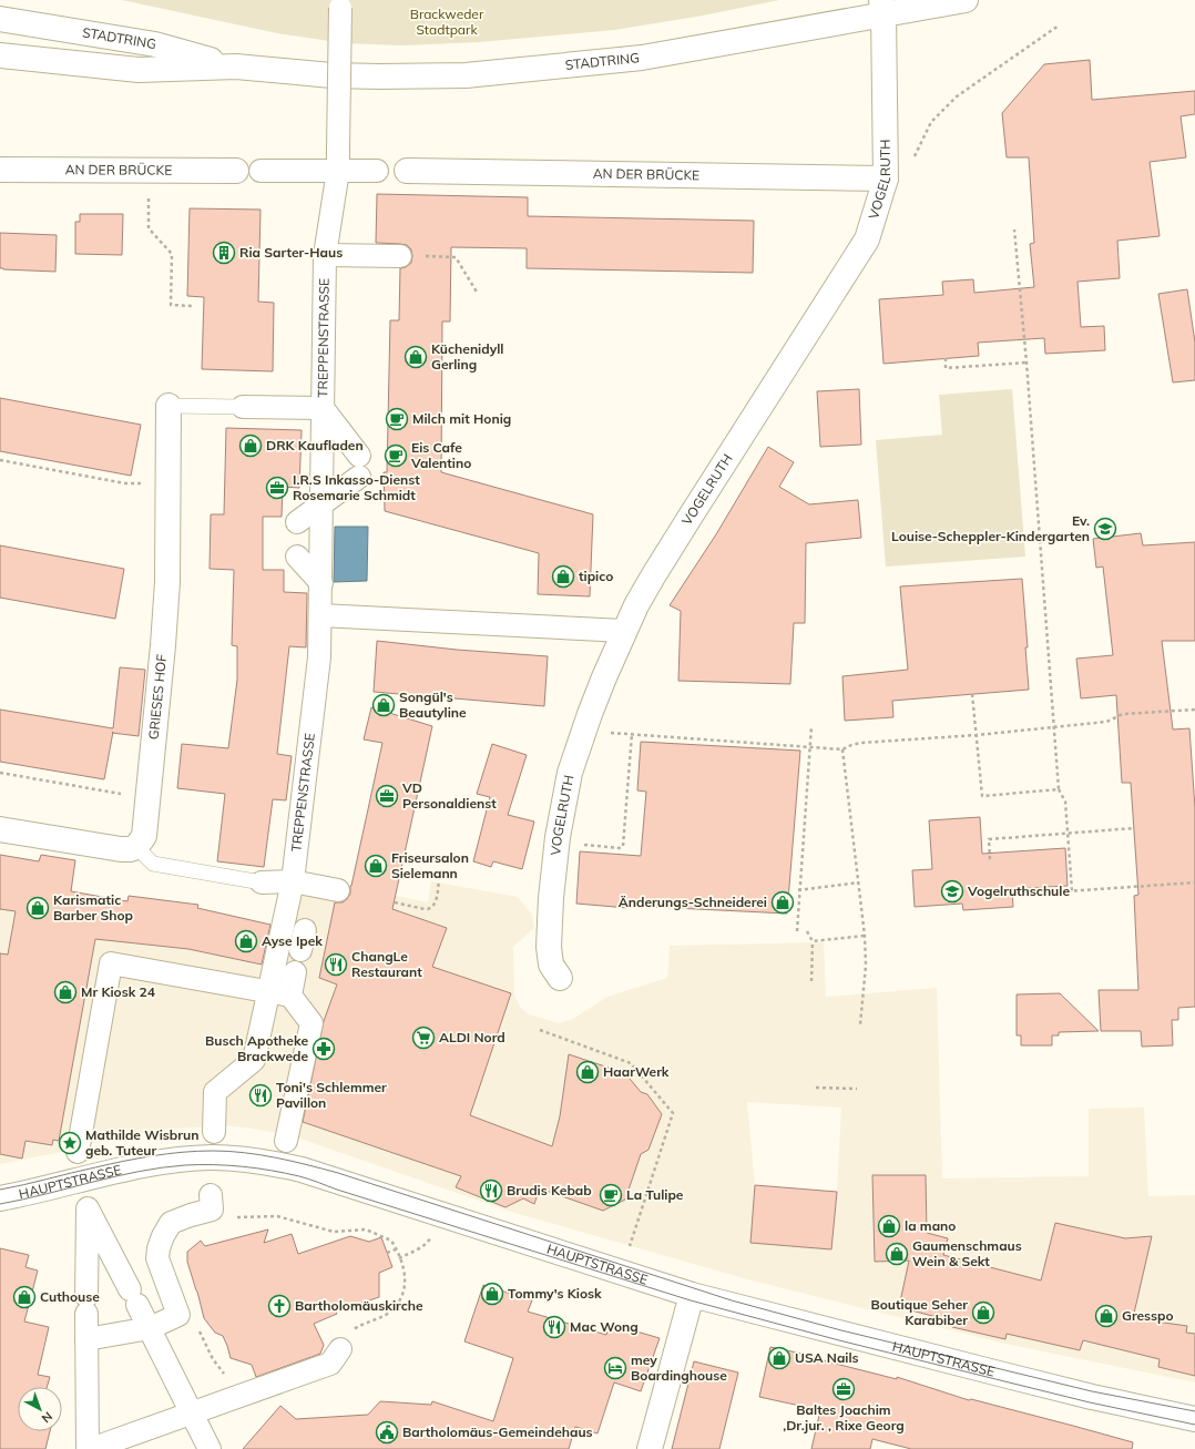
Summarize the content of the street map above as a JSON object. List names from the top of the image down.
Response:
{
  "streets": {
    "street": [
      "STADTRING",
      "AN DER BRÜCKE",
      "VOGELRUTH",
      "TREPPENSTRASSE",
      "GRIESES HOF",
      "HAUPTSTRASSE"
    ]
  },
  "crossings": [
    ["STADTRING", "VOGELRUTH"],
    ["AN DER BRÜCKE", "VOGELRUTH"]
  ],
  "parks": ["Brackweder Stadtpark"],
  "places": {
    "building": ["Ria Sarter-Haus"],
    "shop": [
      "Küchenidyll Gerling",
      "DRK Kaufladen",
      "tipico",
      "Songül's Beautyline",
      "Friseursalon Sielemann",
      "Änderungs-Schneiderei",
      "Karismatic Barber Shop",
      "Ayse Ipek",
      "Mr Kiosk 24",
      "HaarWerk",
      "la mano",
      "Gaumenschmaus Wein & Sekt",
      "Tommy's Kiosk",
      "Cuthouse",
      "Boutique Seher Karabiber",
      "Gresspo",
      "USA Nails"
    ],
    "cafe": ["Milch mit Honig", "Eis Cafe Valentino", "La Tulipe"],
    "office": ["I.R.S Inkasso-Dienst Rosemarie Schmidt", "VD Personaldienst", "Baltes Joachim ,Dr.jur. , Rixe Georg"],
    "school or university": ["Ev. Louise-Scheppler-Kindergarten", "Vogelruthschule"],
    "restaurant": [
      "ChangLe Restaurant",
      "Toni's Schlemmer Pavillon",
      "Brudis Kebab",
      "Mac Wong"
    ],
    "supermarket": ["ALDI Nord"],
    "pharmacy": ["Busch Apotheke Brackwede"],
    "place": ["Mathilde Wisbrun geb. Tuteur"],
    "church": ["Bartholomäuskirche"],
    "hotel": ["mey Boardinghouse"],
    "public building": ["Bartholomäus-Gemeindehaus"]
  },
  "north": "bottom right"
}
